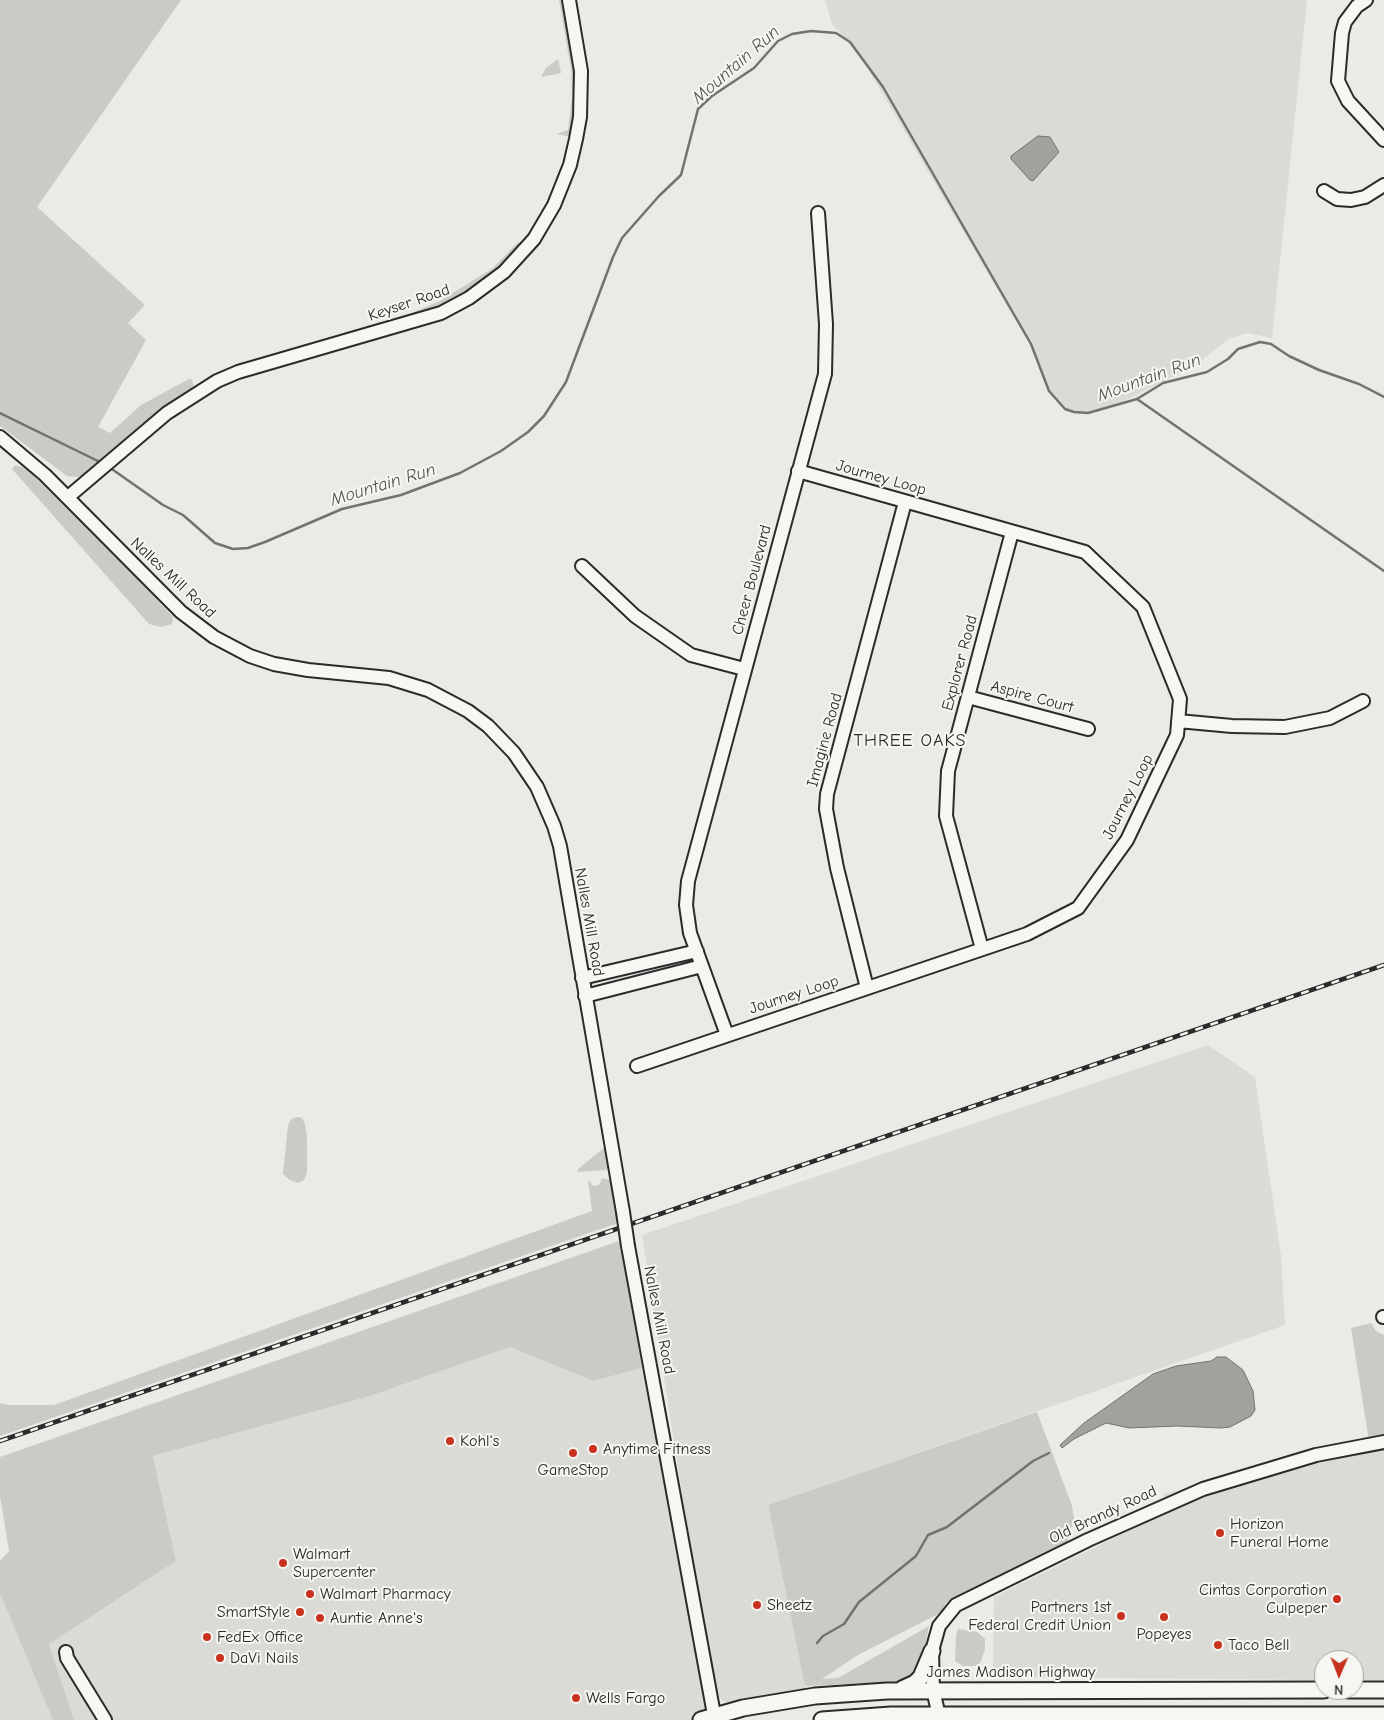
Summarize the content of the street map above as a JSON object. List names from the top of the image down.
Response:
{
  "streets": {
    "main road": ["James Madison Highway"],
    "street": [
      "Keyser Road",
      "Journey Loop",
      "Nalles Mill Road",
      "Cheer Boulevard",
      "Explorer Road",
      "Aspire Court",
      "Imagine Road",
      "Old Brandy Road"
    ]
  },
  "crossings": [
    ["Keyser Road", "Nalles Mill Road"],
    ["Journey Loop", "Cheer Boulevard"],
    ["Journey Loop", "Explorer Road"],
    ["Journey Loop", "Imagine Road"],
    ["Nalles Mill Road", "James Madison Highway"],
    ["Explorer Road", "Aspire Court"],
    ["Old Brandy Road", "James Madison Highway"]
  ],
  "districts": ["THREE OAKS"],
  "water": ["Mountain Run"],
  "places": [
    "Kohl's",
    "Anytime Fitness",
    "GameStop",
    "Horizon Funeral Home",
    "Walmart Supercenter",
    "Walmart Pharmacy",
    "Cintas Corporation Culpeper",
    "Sheetz",
    "SmartStyle",
    "Partners 1st Federal Credit Union",
    "Popeyes",
    "Auntie Anne's",
    "FedEx Office",
    "Taco Bell",
    "DaVi Nails",
    "Wells Fargo"
  ],
  "north": "bottom"
}
